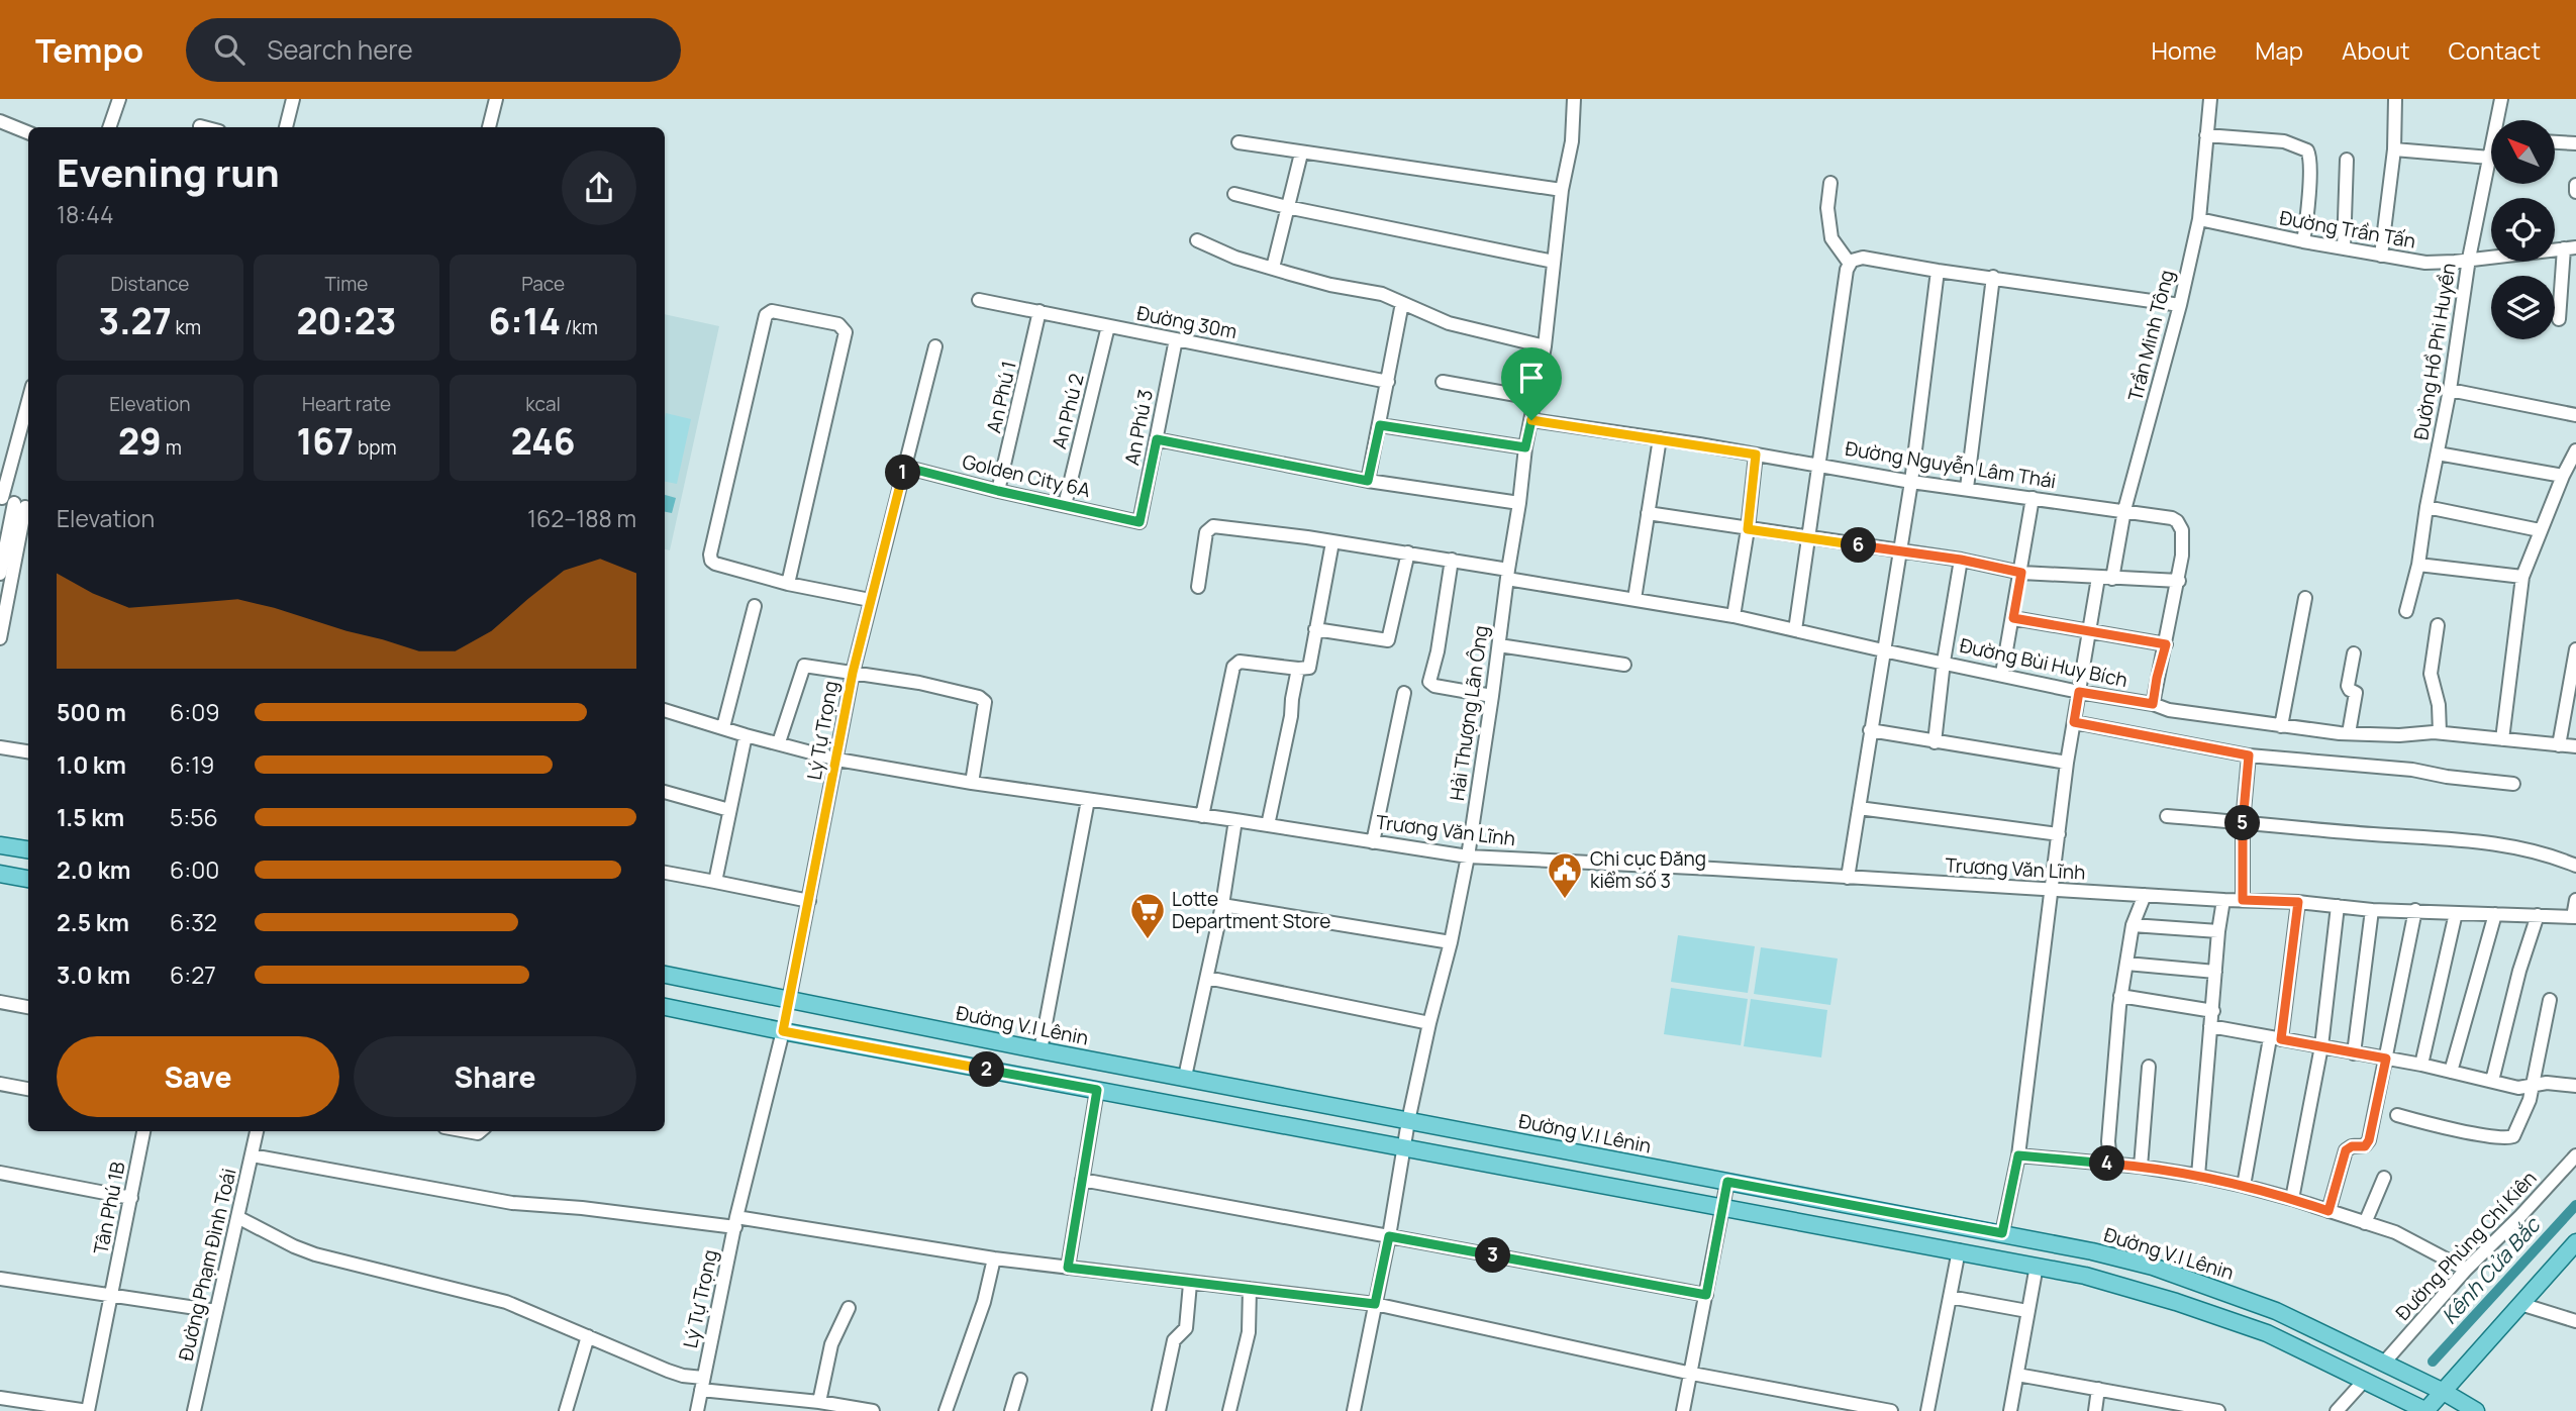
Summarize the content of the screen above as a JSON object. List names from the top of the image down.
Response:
{
  "streets": {
    "main road": ["Đường V.I Lênin"],
    "street": [
      "Đường Trần Tấn",
      "Đường 30m",
      "Trần Minh Tông",
      "Đường Hồ Phi Huyền",
      "An Phú 1",
      "An Phú 2",
      "An Phú 3",
      "Đường Nguyễn Lâm Thái",
      "Golden City 6A",
      "Đường Bùi Huy Bích",
      "Hải Thượng Lãn Ông",
      "Lý Tự Trọng",
      "Trương Văn Lĩnh",
      "Tân Phú 1B",
      "Đường Phùng Chí Kiên",
      "Đường Phạm Đình Toái"
    ]
  },
  "crossings": [
    ["Đường Trần Tấn", "Trần Minh Tông"],
    ["Đường Trần Tấn", "Đường Hồ Phi Huyền"],
    ["Đường 30m", "An Phú 1"],
    ["Đường 30m", "An Phú 2"],
    ["Đường 30m", "An Phú 3"],
    ["Trần Minh Tông", "Đường Nguyễn Lâm Thái"],
    ["An Phú 1", "Golden City 6A"],
    ["An Phú 2", "Golden City 6A"],
    ["An Phú 3", "Golden City 6A"],
    ["Đường Nguyễn Lâm Thái", "Đường Bùi Huy Bích"],
    ["Đường Nguyễn Lâm Thái", "Hải Thượng Lãn Ông"],
    ["Golden City 6A", "Lý Tự Trọng"],
    ["Đường Bùi Huy Bích", "Hải Thượng Lãn Ông"],
    ["Hải Thượng Lãn Ông", "Trương Văn Lĩnh"],
    ["Hải Thượng Lãn Ông", "Đường V.I Lênin"],
    ["Lý Tự Trọng", "Trương Văn Lĩnh"],
    ["Lý Tự Trọng", "Đường V.I Lênin"],
    ["Đường V.I Lênin", "Đường Phùng Chí Kiên"]
  ],
  "water": ["Kênh Cửa Bắc"],
  "places": {
    "public building": ["Chi cục Đăng kiểm số 3"],
    "supermarket": ["Lotte Department Store"]
  },
  "north": "top left",
  "page": {
    "header": "Tempo",
    "search": "Search here",
    "nav": [
      "Home",
      "Map",
      "About",
      "Contact"
    ],
    "heading": ["Evening run", "18:44"],
    "stats": [
      ["Distance", "3.27 km"],
      ["Time", "20:23"],
      ["Pace", "6:14 /km"],
      ["Elevation", "29 m"],
      ["Heart rate", "167 bpm"],
      ["kcal", "246"]
    ],
    "pins": [
      "1",
      "6",
      "5",
      "2",
      "4",
      "3"
    ],
    "chart": ["Elevation", "162–188 m"],
    "list": [
      {
        "name": "500 m",
        "note": "6:09"
      },
      {
        "name": "1.0 km",
        "note": "6:19"
      },
      {
        "name": "1.5 km",
        "note": "5:56"
      },
      {
        "name": "2.0 km",
        "note": "6:00"
      },
      {
        "name": "2.5 km",
        "note": "6:32"
      },
      {
        "name": "3.0 km",
        "note": "6:27"
      }
    ],
    "buttons": ["Save", "Share"]
  }
}
